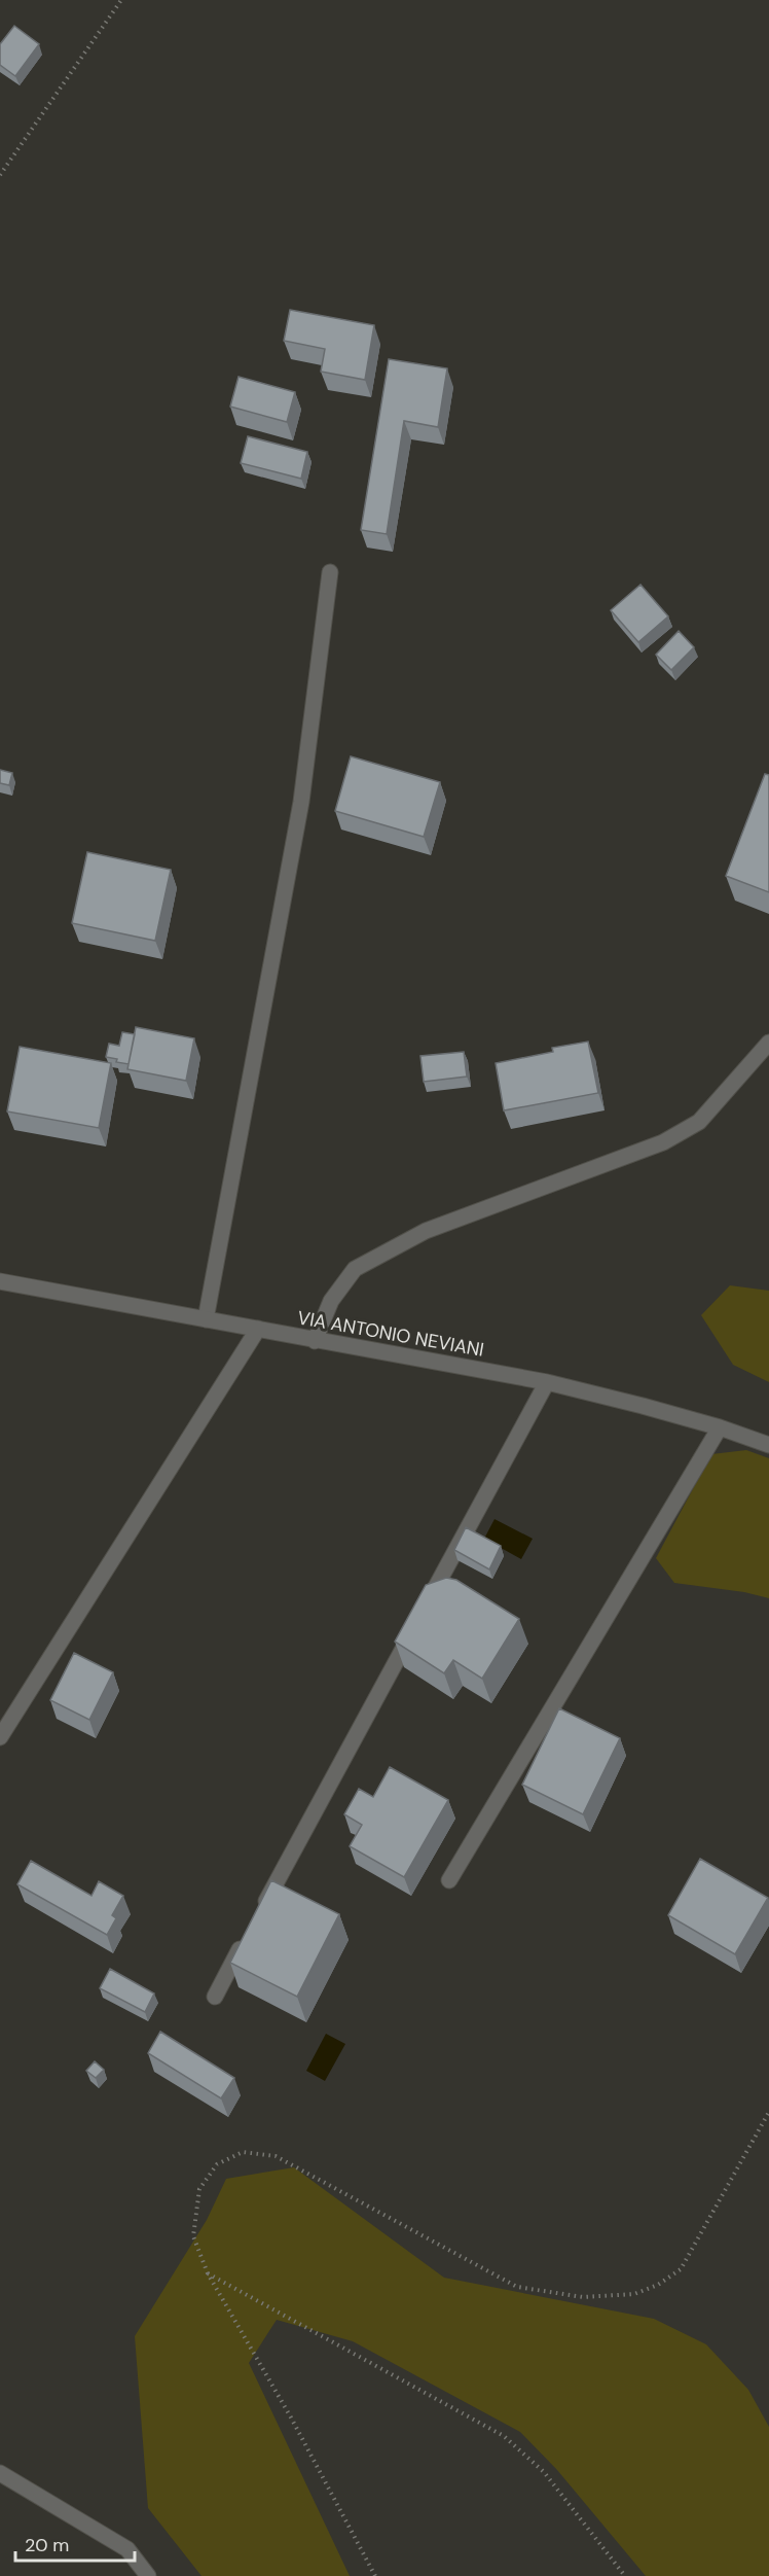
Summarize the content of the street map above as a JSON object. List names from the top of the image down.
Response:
{
  "streets": {
    "street": ["VIA ANTONIO NEVIANI"]
  },
  "scale_bar": "20 m"
}
